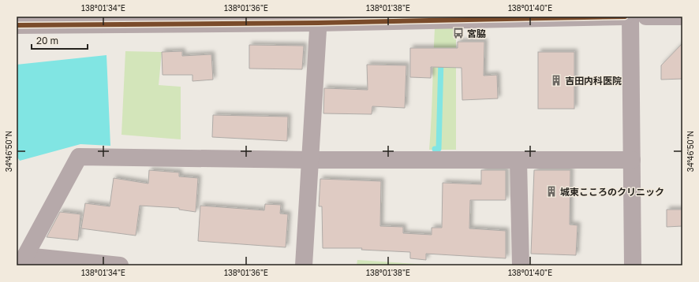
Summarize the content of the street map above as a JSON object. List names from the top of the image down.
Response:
{
  "places": {
    "bus stop": ["宮脇"],
    "building": ["吉田内科医院", "城東こころのクリニック"]
  },
  "scale_bar": "20 m",
  "coordinates": [
    "138°01'34\"E",
    "138°01'36\"E",
    "138°01'38\"E",
    "138°01'40\"E",
    "34°46'50\"N"
  ]
}
